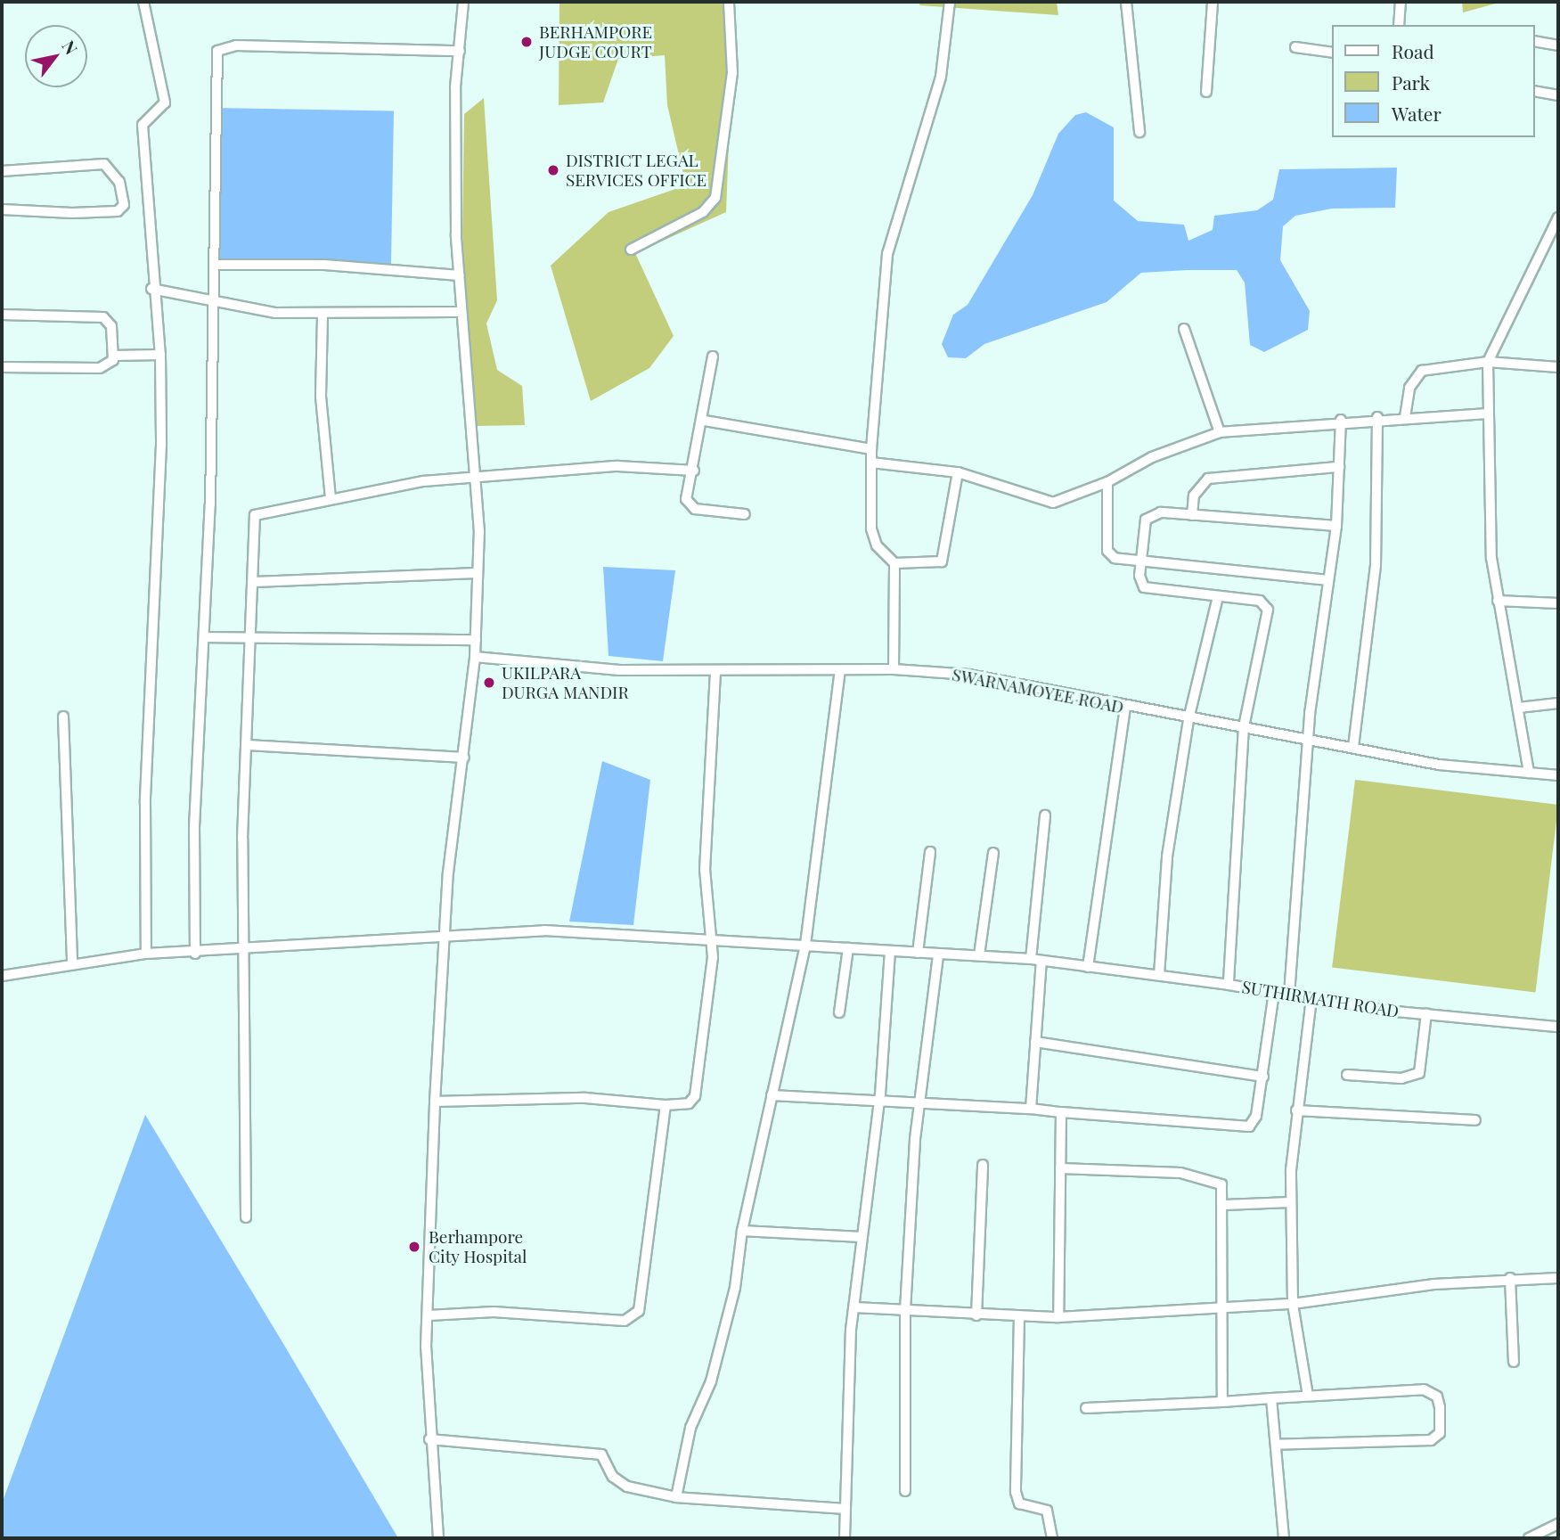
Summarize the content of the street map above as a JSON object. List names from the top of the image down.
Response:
{
  "streets": {
    "street": ["SWARNAMOYEE ROAD", "SUTHIRMATH ROAD"]
  },
  "crossings": [
    ["SWARNAMOYEE ROAD", "SUTHIRMATH ROAD"]
  ],
  "places": [
    "BERHAMPORE JUDGE COURT",
    "DISTRICT LEGAL SERVICES OFFICE",
    "UKILPARA DURGA MANDIR",
    "Berhampore City Hospital"
  ],
  "legend": ["Road", "Park", "Water"],
  "north": "top right"
}
